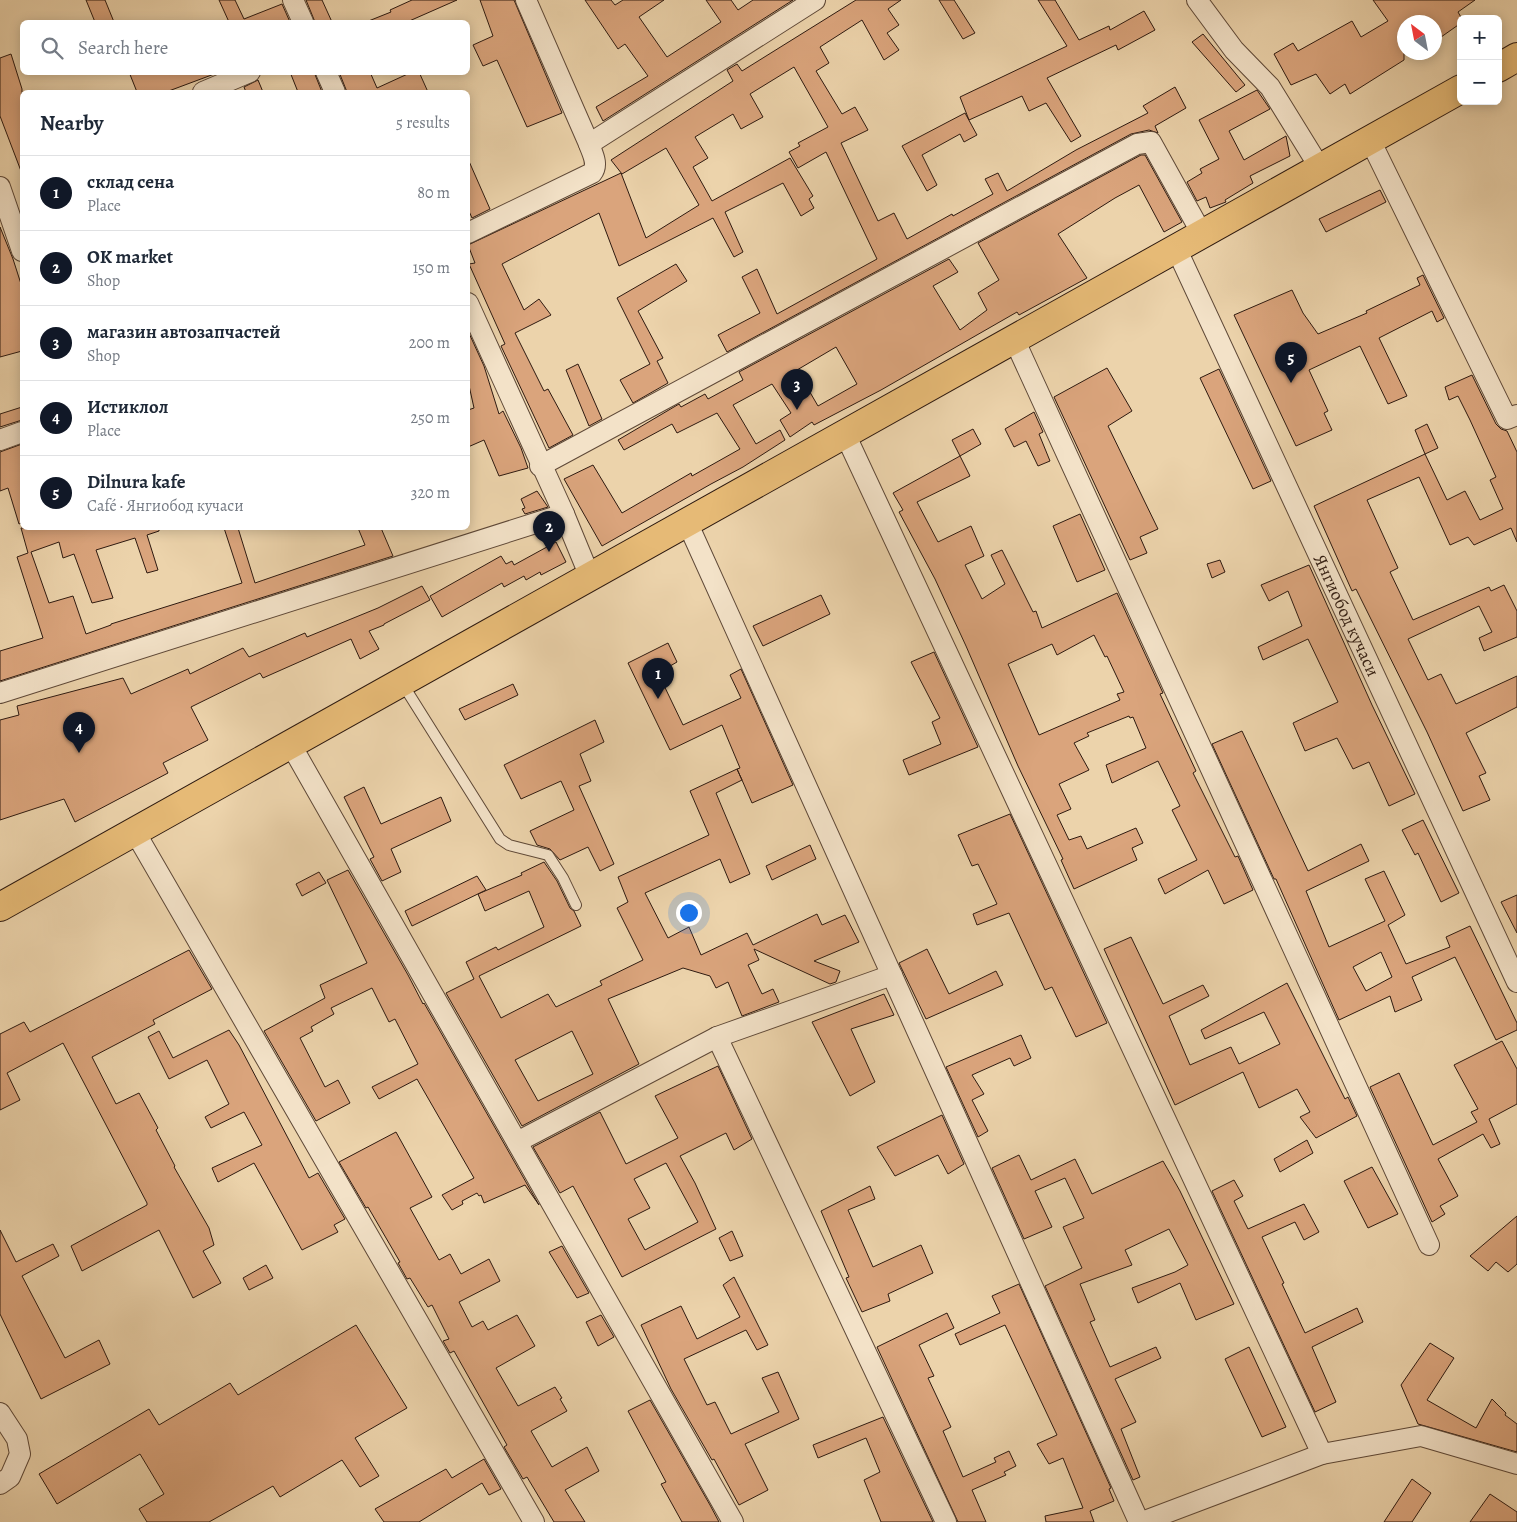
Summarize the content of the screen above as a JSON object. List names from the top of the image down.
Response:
{
  "streets": {
    "street": ["Янгиобод кучаси"]
  },
  "north": "top left",
  "page": {
    "map_buttons": ["+", "−"],
    "search": "Search here",
    "heading": ["Nearby", "5 results"],
    "list": [
      {
        "mark": "1",
        "name": "склад сена",
        "note": "Place",
        "value": "80 m"
      },
      {
        "mark": "2",
        "name": "OK market",
        "note": "Shop",
        "value": "150 m"
      },
      {
        "mark": "3",
        "name": "магазин автозапчастей",
        "note": "Shop",
        "value": "200 m"
      },
      {
        "mark": "4",
        "name": "Истиклол",
        "note": "Place",
        "value": "250 m"
      },
      {
        "mark": "5",
        "name": "Dilnura kafe",
        "note": "Café · Янгиобод кучаси",
        "value": "320 m"
      }
    ],
    "pins": [
      "5",
      "3",
      "2",
      "1",
      "4"
    ]
  }
}
